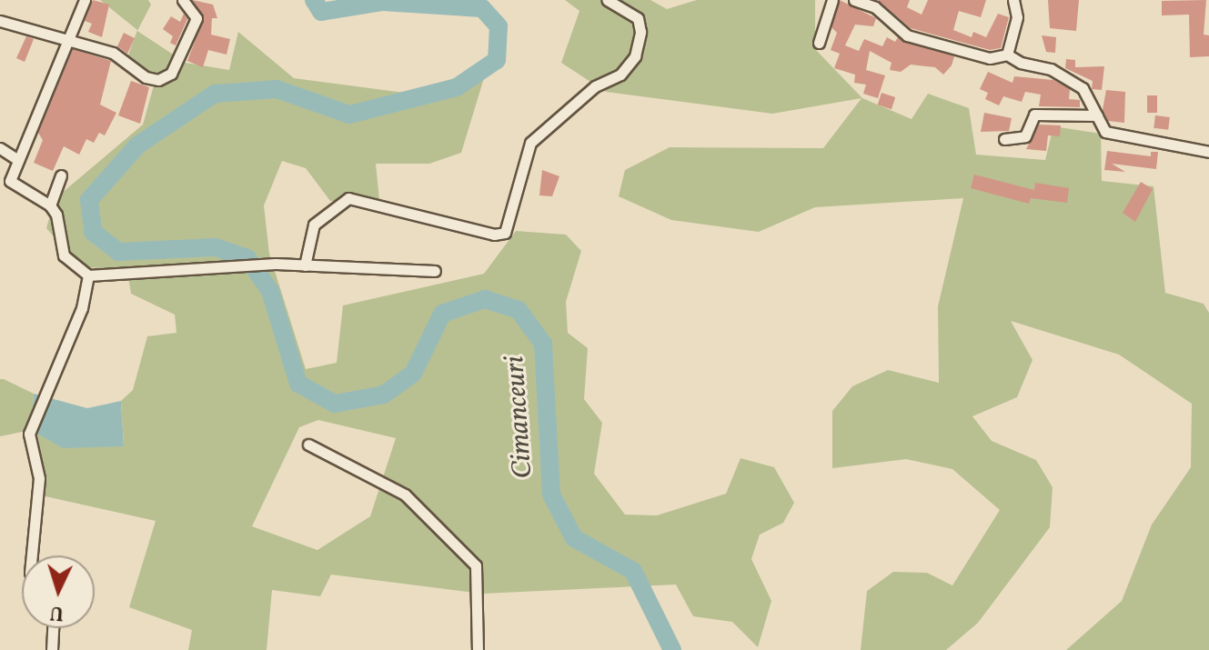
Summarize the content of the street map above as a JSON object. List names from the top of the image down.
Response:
{
  "water": ["Cimanceuri"],
  "north": "bottom"
}
